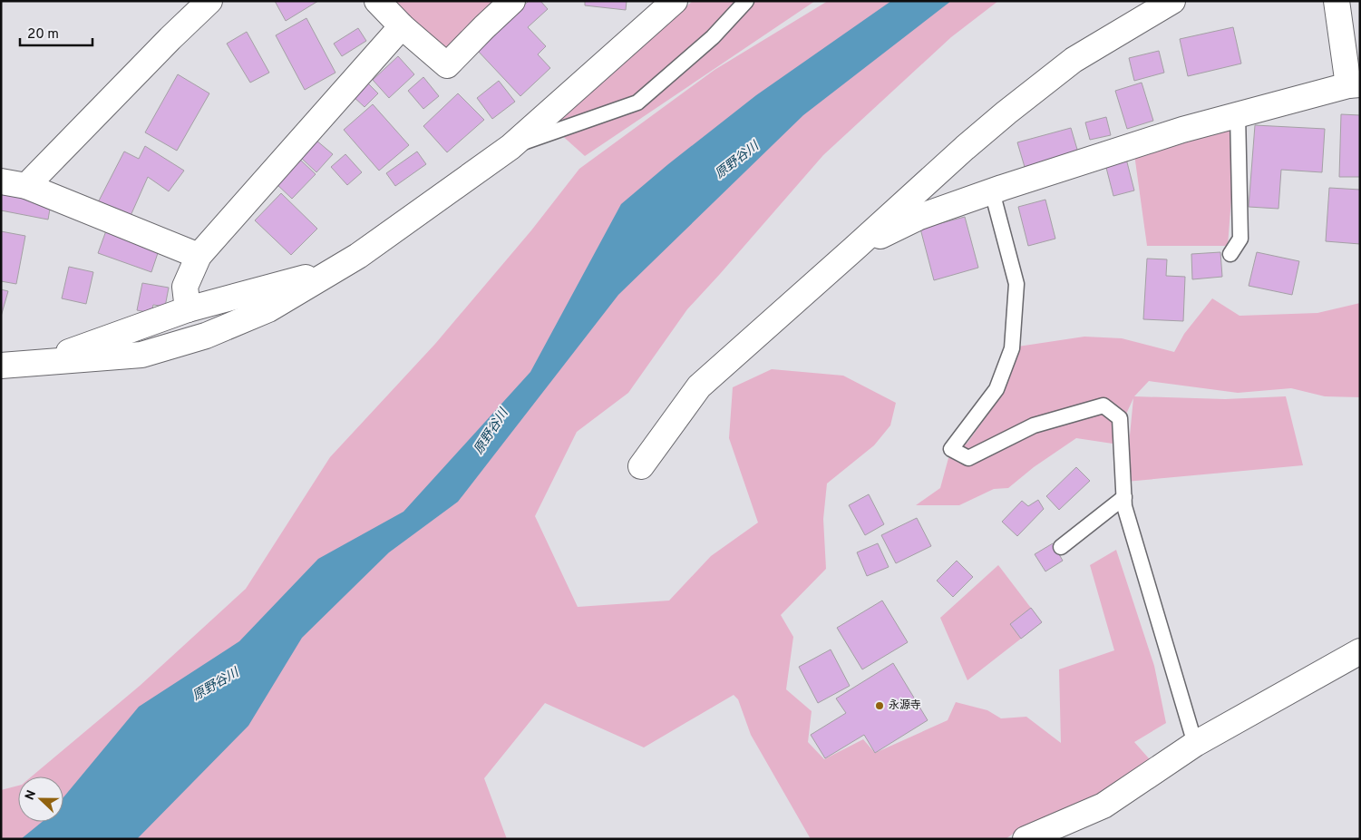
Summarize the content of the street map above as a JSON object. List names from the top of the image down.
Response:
{
  "water": ["原野谷川"],
  "places": ["永源寺"],
  "scale_bar": "20 m",
  "north": "left"
}
